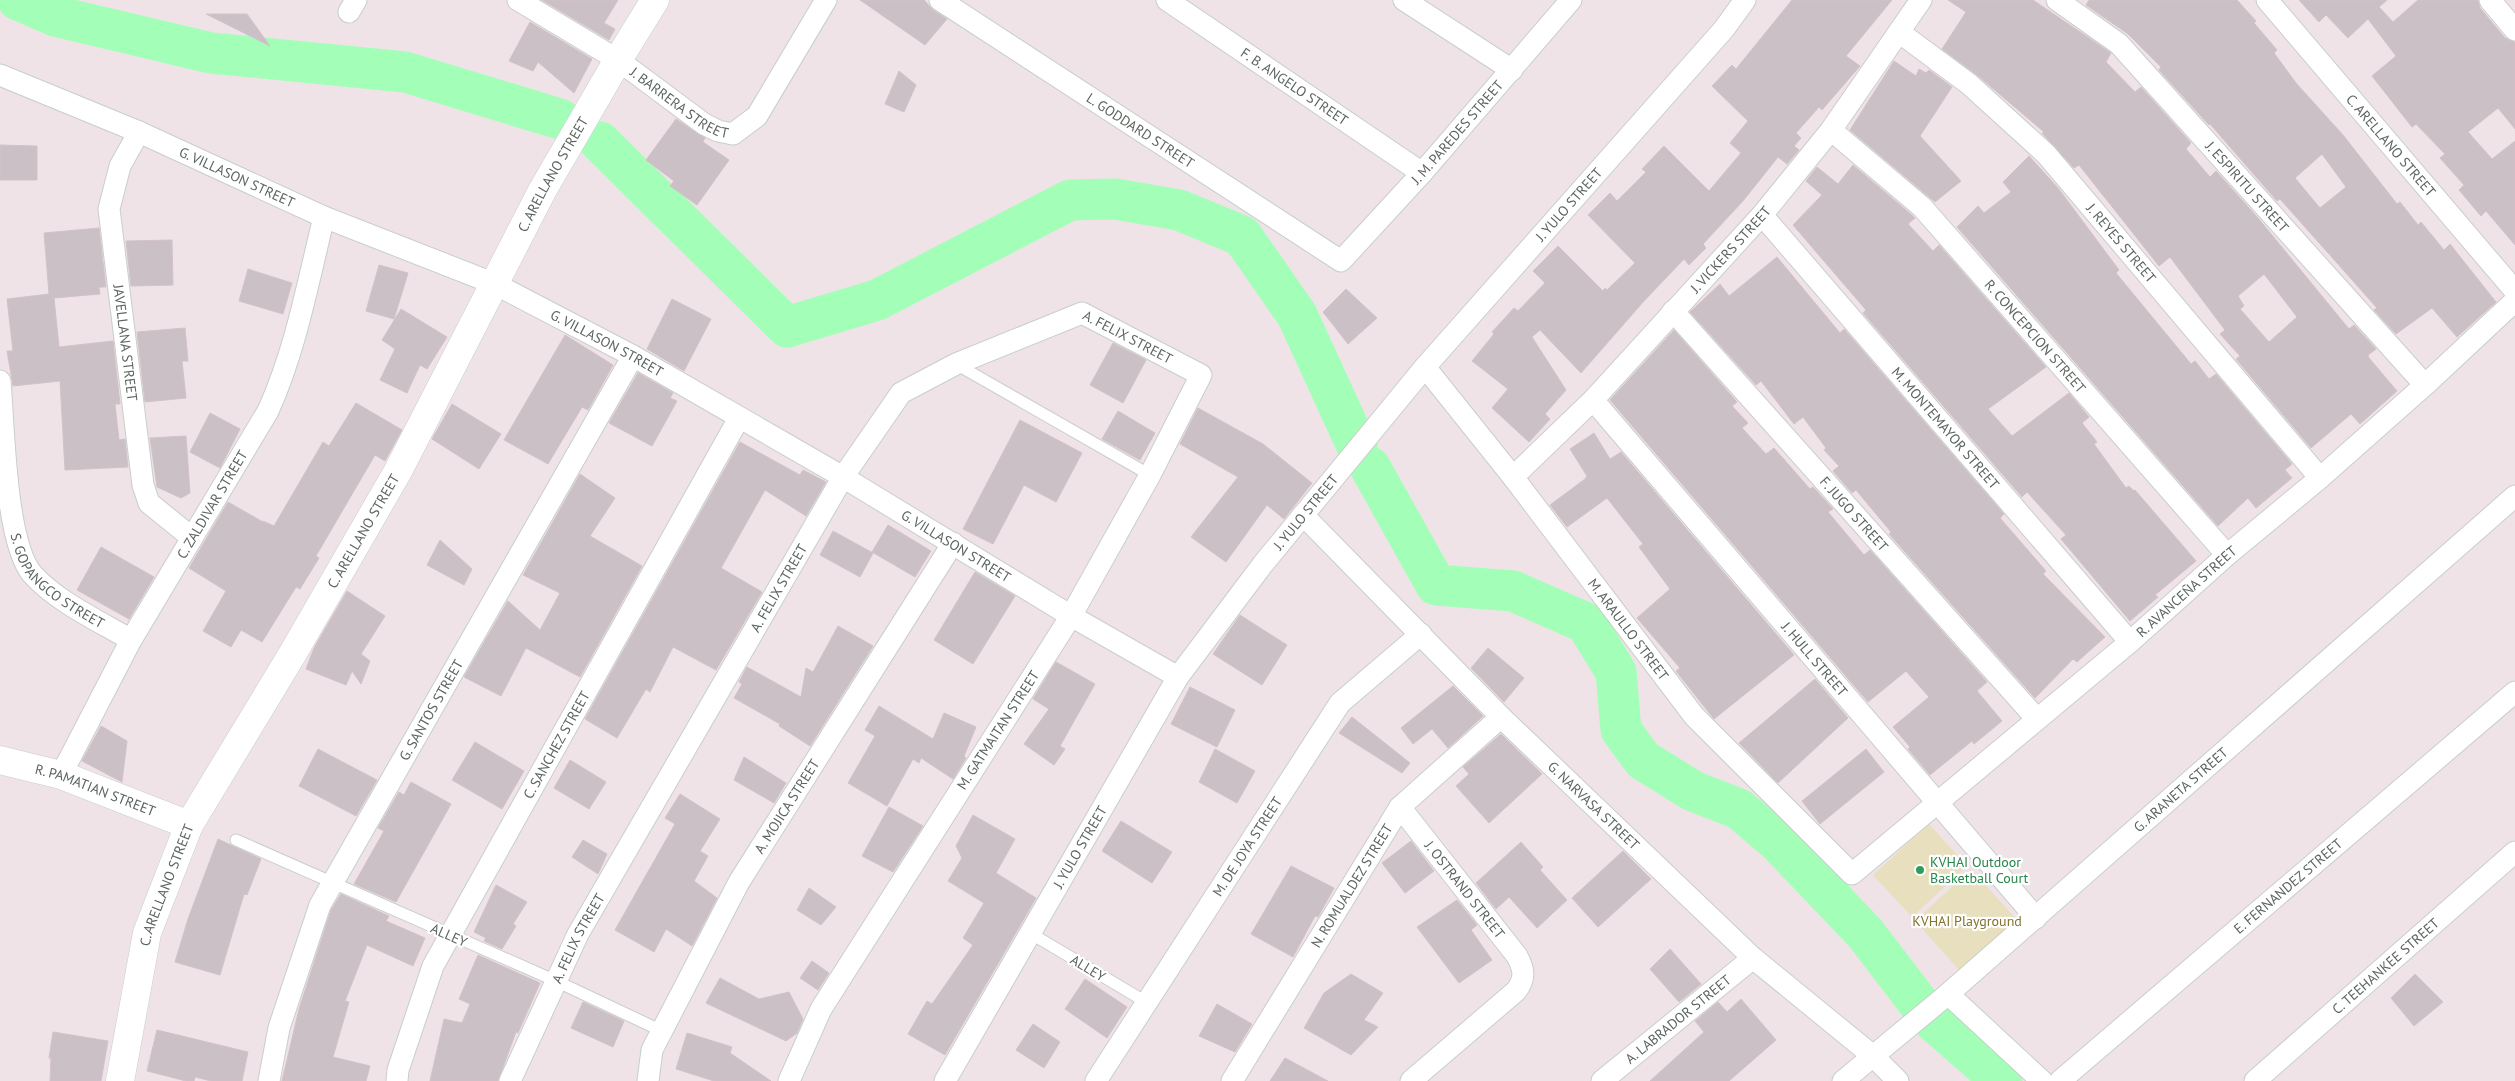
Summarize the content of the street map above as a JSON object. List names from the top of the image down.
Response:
{
  "streets": {
    "street": [
      "F. B. ANGELO STREET",
      "J. BARRERA STREET",
      "L. GODDARD STREET",
      "J. M. PAREDES STREET",
      "C. ARELLANO STREET",
      "G. VILLASON STREET",
      "J. ESPIRITU STREET",
      "J. YULO STREET",
      "J. REYES STREET",
      "J. VICKERS STREET",
      "R. CONCEPCION STREET",
      "A. FELIX STREET",
      "JAVELLANA STREET",
      "M. MONTEMAYOR STREET",
      "C. ZALDIVAR STREET",
      "F. JUGO STREET",
      "S. GOPANGCO STREET",
      "R. AVANCEÑA STREET",
      "M. ARAULLO STREET",
      "J. HULL STREET",
      "G. SANTOS STREET",
      "M. GATMAITAN STREET",
      "C. SANCHEZ STREET",
      "G. ARANETA STREET",
      "R. PAMATIAN STREET",
      "A. MOJICA STREET",
      "G. NARVASA STREET",
      "M. DE JOYA STREET",
      "N. ROMUALDEZ STREET",
      "E. FERNANDEZ STREET",
      "J. OSTRAND STREET",
      "C. TEEHANKEE STREET",
      "A. LABRADOR STREET"
    ],
    "lane": ["ALLEY"]
  },
  "crossings": [
    ["F. B. ANGELO STREET", "J. M. PAREDES STREET"],
    ["J. BARRERA STREET", "C. ARELLANO STREET"],
    ["L. GODDARD STREET", "J. M. PAREDES STREET"],
    ["C. ARELLANO STREET", "G. VILLASON STREET"],
    ["C. ARELLANO STREET", "R. PAMATIAN STREET"],
    ["G. VILLASON STREET", "J. YULO STREET"],
    ["G. VILLASON STREET", "A. FELIX STREET"],
    ["G. VILLASON STREET", "JAVELLANA STREET"],
    ["G. VILLASON STREET", "C. ZALDIVAR STREET"],
    ["G. VILLASON STREET", "G. SANTOS STREET"],
    ["G. VILLASON STREET", "M. GATMAITAN STREET"],
    ["G. VILLASON STREET", "C. SANCHEZ STREET"],
    ["G. VILLASON STREET", "A. MOJICA STREET"],
    ["J. ESPIRITU STREET", "R. AVANCEÑA STREET"],
    ["J. YULO STREET", "M. ARAULLO STREET"],
    ["J. YULO STREET", "G. NARVASA STREET"],
    ["J. YULO STREET", "ALLEY"],
    ["J. REYES STREET", "J. VICKERS STREET"],
    ["J. REYES STREET", "R. AVANCEÑA STREET"],
    ["J. VICKERS STREET", "R. CONCEPCION STREET"],
    ["J. VICKERS STREET", "M. MONTEMAYOR STREET"],
    ["J. VICKERS STREET", "F. JUGO STREET"],
    ["J. VICKERS STREET", "M. ARAULLO STREET"],
    ["J. VICKERS STREET", "J. HULL STREET"],
    ["R. CONCEPCION STREET", "R. AVANCEÑA STREET"],
    ["A. FELIX STREET", "M. GATMAITAN STREET"],
    ["A. FELIX STREET", "ALLEY"],
    ["JAVELLANA STREET", "C. ZALDIVAR STREET"],
    ["M. MONTEMAYOR STREET", "R. AVANCEÑA STREET"],
    ["C. ZALDIVAR STREET", "S. GOPANGCO STREET"],
    ["C. ZALDIVAR STREET", "R. PAMATIAN STREET"],
    ["F. JUGO STREET", "R. AVANCEÑA STREET"],
    ["R. AVANCEÑA STREET", "M. ARAULLO STREET"],
    ["R. AVANCEÑA STREET", "J. HULL STREET"],
    ["J. HULL STREET", "G. ARANETA STREET"],
    ["G. SANTOS STREET", "ALLEY"],
    ["C. SANCHEZ STREET", "ALLEY"],
    ["G. ARANETA STREET", "G. NARVASA STREET"],
    ["A. MOJICA STREET", "ALLEY"],
    ["G. NARVASA STREET", "M. DE JOYA STREET"],
    ["G. NARVASA STREET", "N. ROMUALDEZ STREET"],
    ["G. NARVASA STREET", "A. LABRADOR STREET"],
    ["M. DE JOYA STREET", "ALLEY"],
    ["N. ROMUALDEZ STREET", "J. OSTRAND STREET"]
  ],
  "parks": ["KVHAI Playground"],
  "places": ["KVHAI Outdoor Basketball Court"]
}
